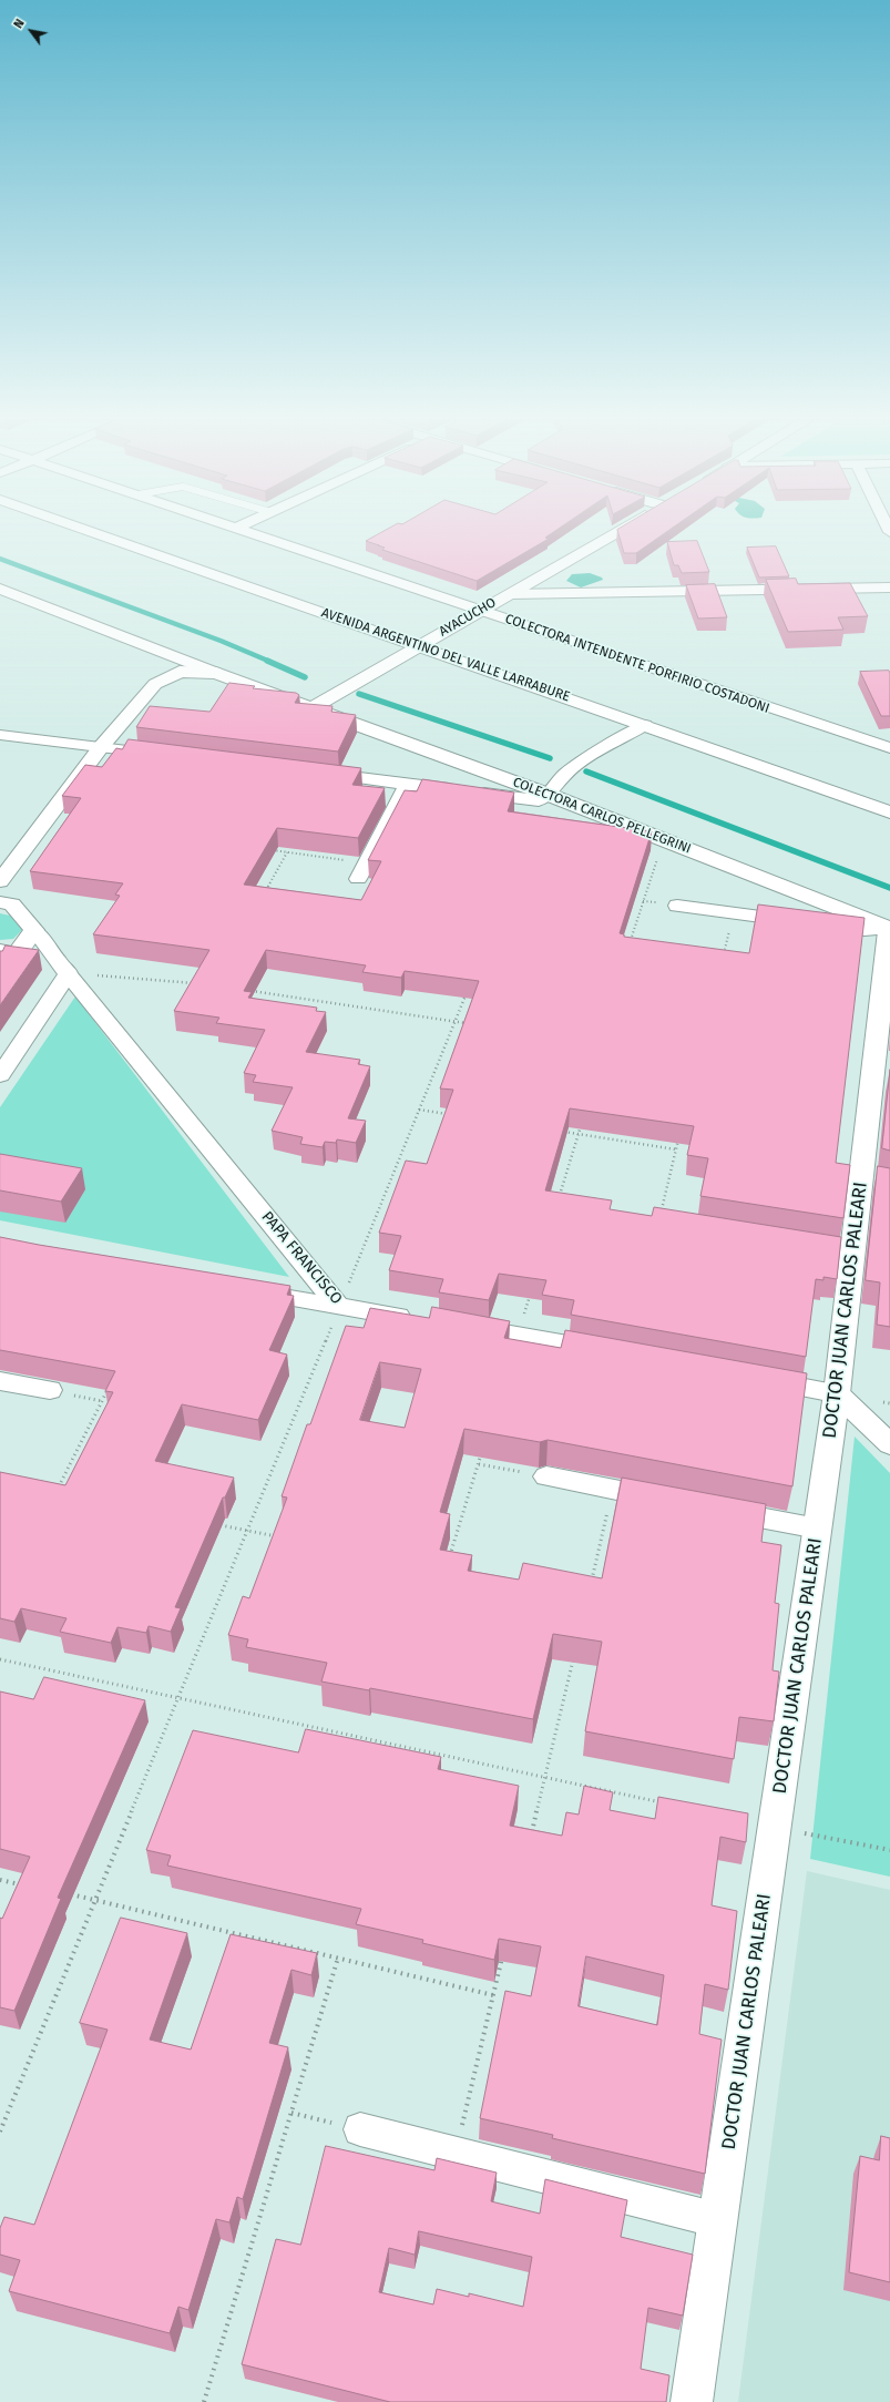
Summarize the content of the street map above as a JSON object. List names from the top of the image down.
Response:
{
  "streets": {
    "main road": [
      "AYACUCHO",
      "AVENIDA ARGENTINO DEL VALLE LARRABURE",
      "COLECTORA CARLOS PELLEGRINI",
      "DOCTOR JUAN CARLOS PALEARI"
    ],
    "street": ["COLECTORA INTENDENTE PORFIRIO COSTADONI", "PAPA FRANCISCO"]
  },
  "crossings": [
    ["AYACUCHO", "AVENIDA ARGENTINO DEL VALLE LARRABURE"],
    ["AYACUCHO", "COLECTORA INTENDENTE PORFIRIO COSTADONI"],
    ["AYACUCHO", "COLECTORA CARLOS PELLEGRINI"],
    ["COLECTORA CARLOS PELLEGRINI", "DOCTOR JUAN CARLOS PALEARI"]
  ],
  "north": "top left"
}
